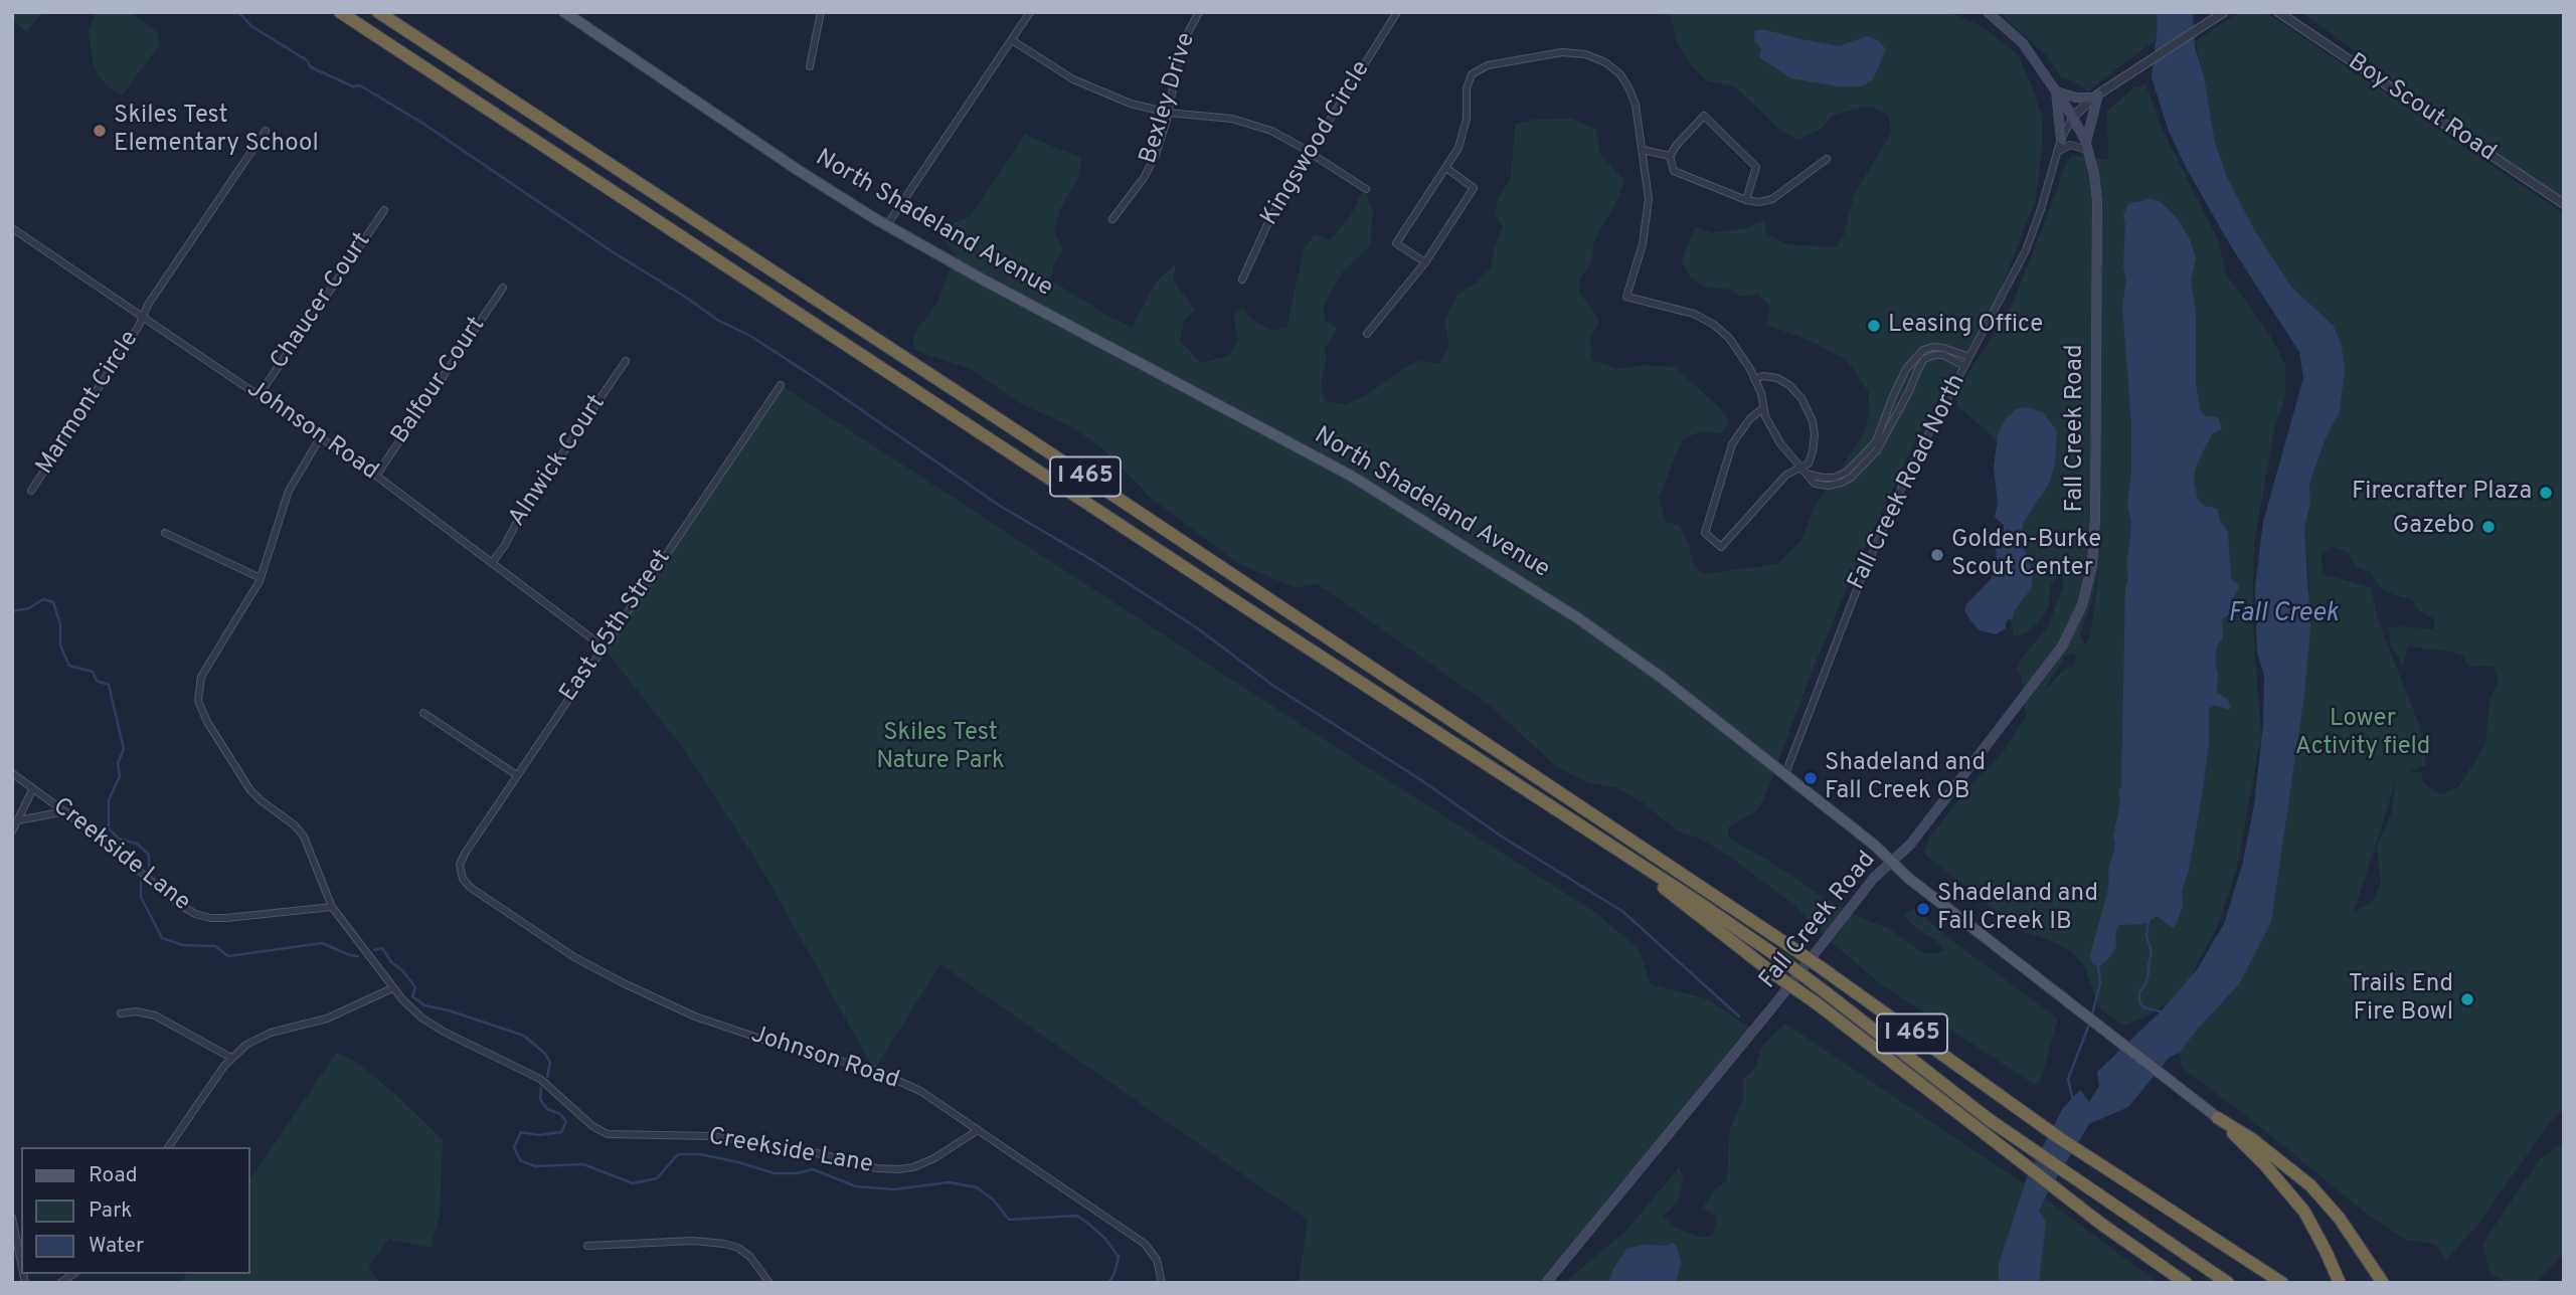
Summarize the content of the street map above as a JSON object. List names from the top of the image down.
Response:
{
  "streets": {
    "highway": ["I 465"],
    "main road": ["North Shadeland Avenue", "Fall Creek Road"],
    "street": [
      "Bexley Drive",
      "Boy Scout Road",
      "Kingswood Circle",
      "Chaucer Court",
      "Balfour Court",
      "Marmont Circle",
      "Johnson Road",
      "Alnwick Court",
      "Fall Creek Road North",
      "East 65th Street",
      "Creekside Lane"
    ]
  },
  "crossings": [
    ["North Shadeland Avenue", "Fall Creek Road"],
    ["North Shadeland Avenue", "Fall Creek Road North"],
    ["Chaucer Court", "Johnson Road"],
    ["Balfour Court", "Johnson Road"],
    ["Marmont Circle", "Johnson Road"],
    ["Fall Creek Road", "Fall Creek Road North"],
    ["Johnson Road", "Alnwick Court"],
    ["Johnson Road", "East 65th Street"],
    ["Johnson Road", "Creekside Lane"]
  ],
  "water": ["Fall Creek"],
  "parks": ["Lower Activity field", "Skiles Test Nature Park"],
  "places": [
    "Skiles Test Elementary School",
    "Leasing Office",
    "Firecrafter Plaza",
    "Gazebo",
    "Golden-Burke Scout Center",
    "Shadeland and Fall Creek OB",
    "Shadeland and Fall Creek IB",
    "Trails End Fire Bowl"
  ],
  "legend": ["Road", "Park", "Water"]
}
